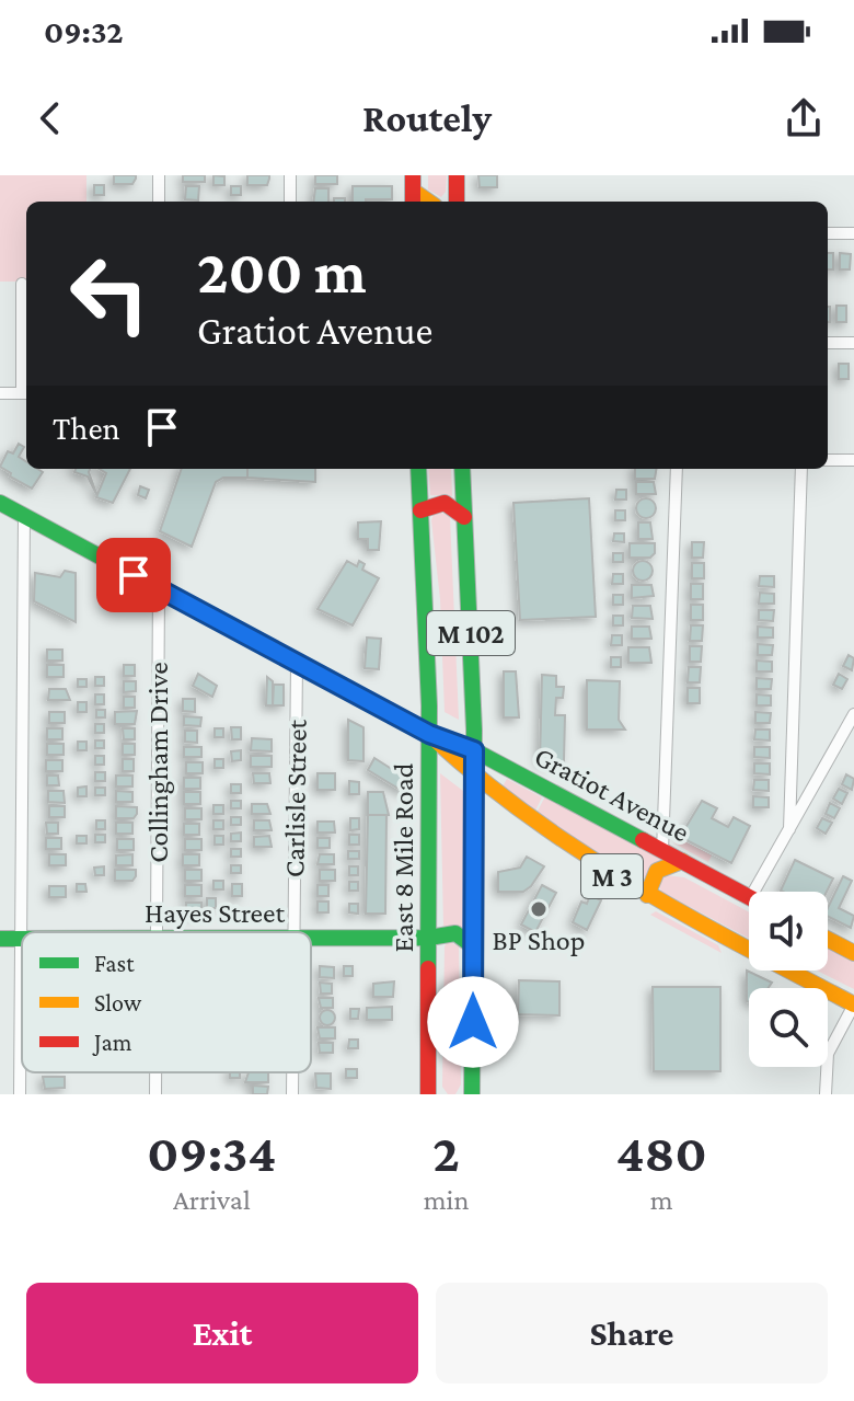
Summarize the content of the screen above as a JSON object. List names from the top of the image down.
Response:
{
  "streets": {
    "main road": [
      "M 102",
      "Gratiot Avenue",
      "East 8 Mile Road",
      "M 3",
      "Hayes Street"
    ],
    "street": ["Collingham Drive", "Carlisle Street"]
  },
  "crossings": [
    ["M 102", "Gratiot Avenue"],
    ["M 102", "Hayes Street"],
    ["Collingham Drive", "Gratiot Avenue"],
    ["Gratiot Avenue", "Carlisle Street"],
    ["Gratiot Avenue", "East 8 Mile Road"],
    ["East 8 Mile Road", "Hayes Street"]
  ],
  "places": ["BP Shop"],
  "legend": ["Fast", "Slow", "Jam"],
  "page": {
    "status": "09:32",
    "header": "Routely",
    "turn": ["200 m", "Gratiot Avenue"],
    "then": "Then",
    "eta": [
      "09:34",
      "Arrival",
      "2",
      "min",
      "480",
      "m"
    ],
    "buttons": ["Exit", "Share"]
  }
}
